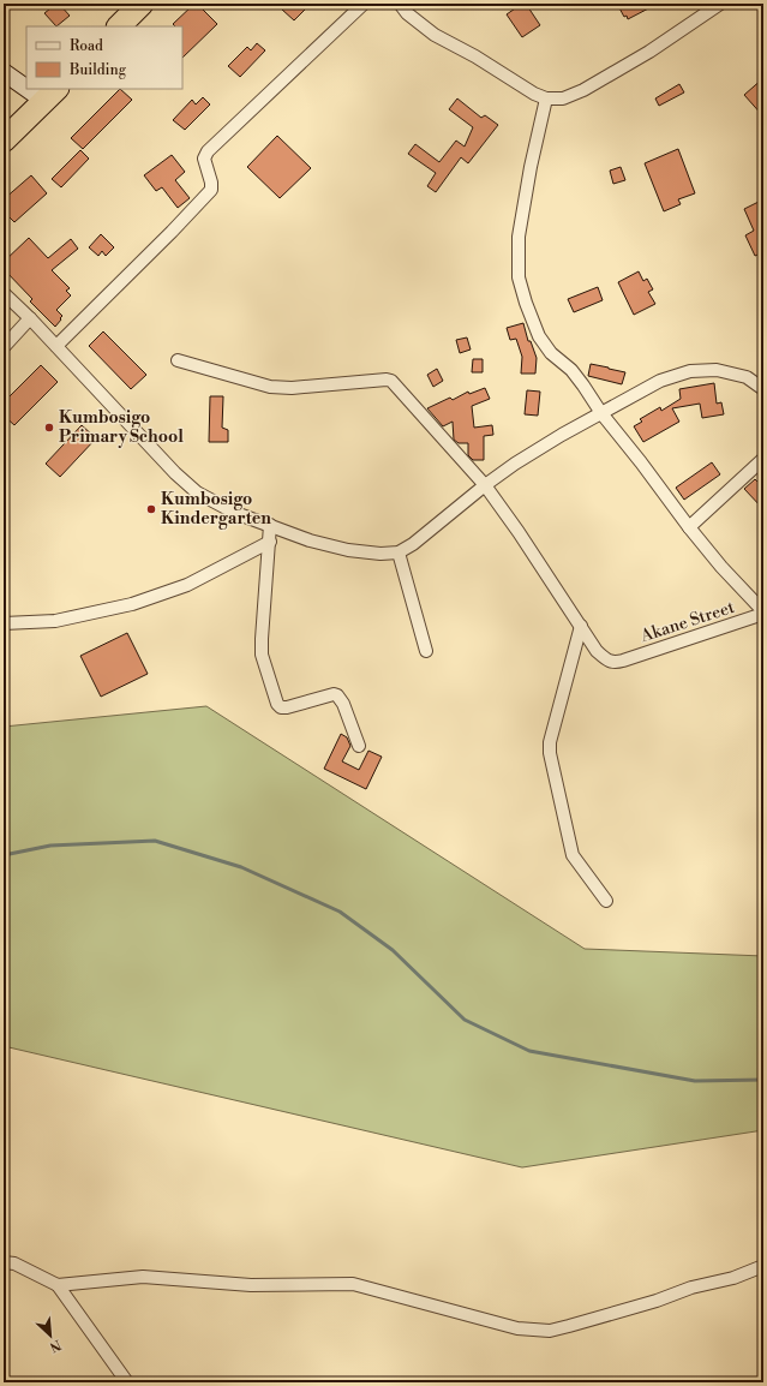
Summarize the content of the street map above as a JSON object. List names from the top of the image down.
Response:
{
  "streets": {
    "street": ["Akane Street"]
  },
  "places": ["Kumbosigo Primary School", "Kumbosigo Kindergarten"],
  "legend": ["Road", "Building"],
  "north": "bottom right"
}
